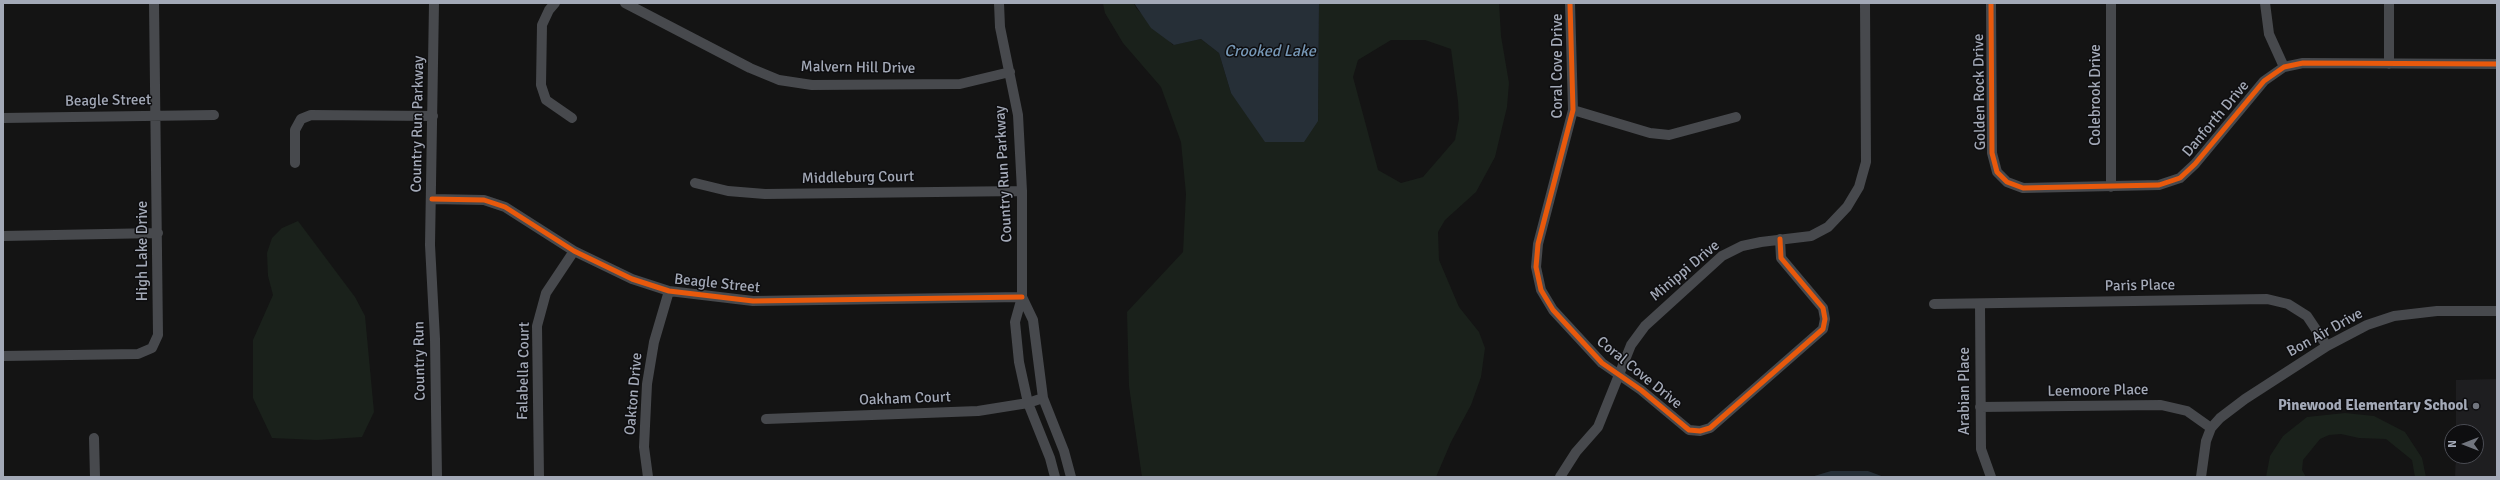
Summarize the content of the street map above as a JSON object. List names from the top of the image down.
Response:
{
  "streets": {
    "street": [
      "Coral Cove Drive",
      "Malvern Hill Drive",
      "Golden Rock Drive",
      "Colebrook Drive",
      "Beagle Street",
      "Danforth Drive",
      "Country Run Parkway",
      "Middleburg Court",
      "High Lake Drive",
      "Minippi Drive",
      "Paris Place",
      "Bon Air Drive",
      "Country Run",
      "Falabella Court",
      "Arabian Place",
      "Leemoore Place",
      "Oakton Drive",
      "Oakham Court"
    ]
  },
  "crossings": [
    ["Coral Cove Drive", "Minippi Drive"],
    ["Malvern Hill Drive", "Country Run Parkway"],
    ["Golden Rock Drive", "Danforth Drive"],
    ["Colebrook Drive", "Danforth Drive"],
    ["Beagle Street", "Country Run Parkway"],
    ["Beagle Street", "High Lake Drive"],
    ["Beagle Street", "Falabella Court"],
    ["Beagle Street", "Oakton Drive"],
    ["Country Run Parkway", "Middleburg Court"],
    ["Country Run Parkway", "Country Run"],
    ["Country Run Parkway", "Oakham Court"],
    ["Paris Place", "Bon Air Drive"],
    ["Paris Place", "Arabian Place"],
    ["Bon Air Drive", "Leemoore Place"],
    ["Arabian Place", "Leemoore Place"]
  ],
  "water": ["Crooked Lake"],
  "places": ["Pinewood Elementary School"],
  "north": "left"
}
